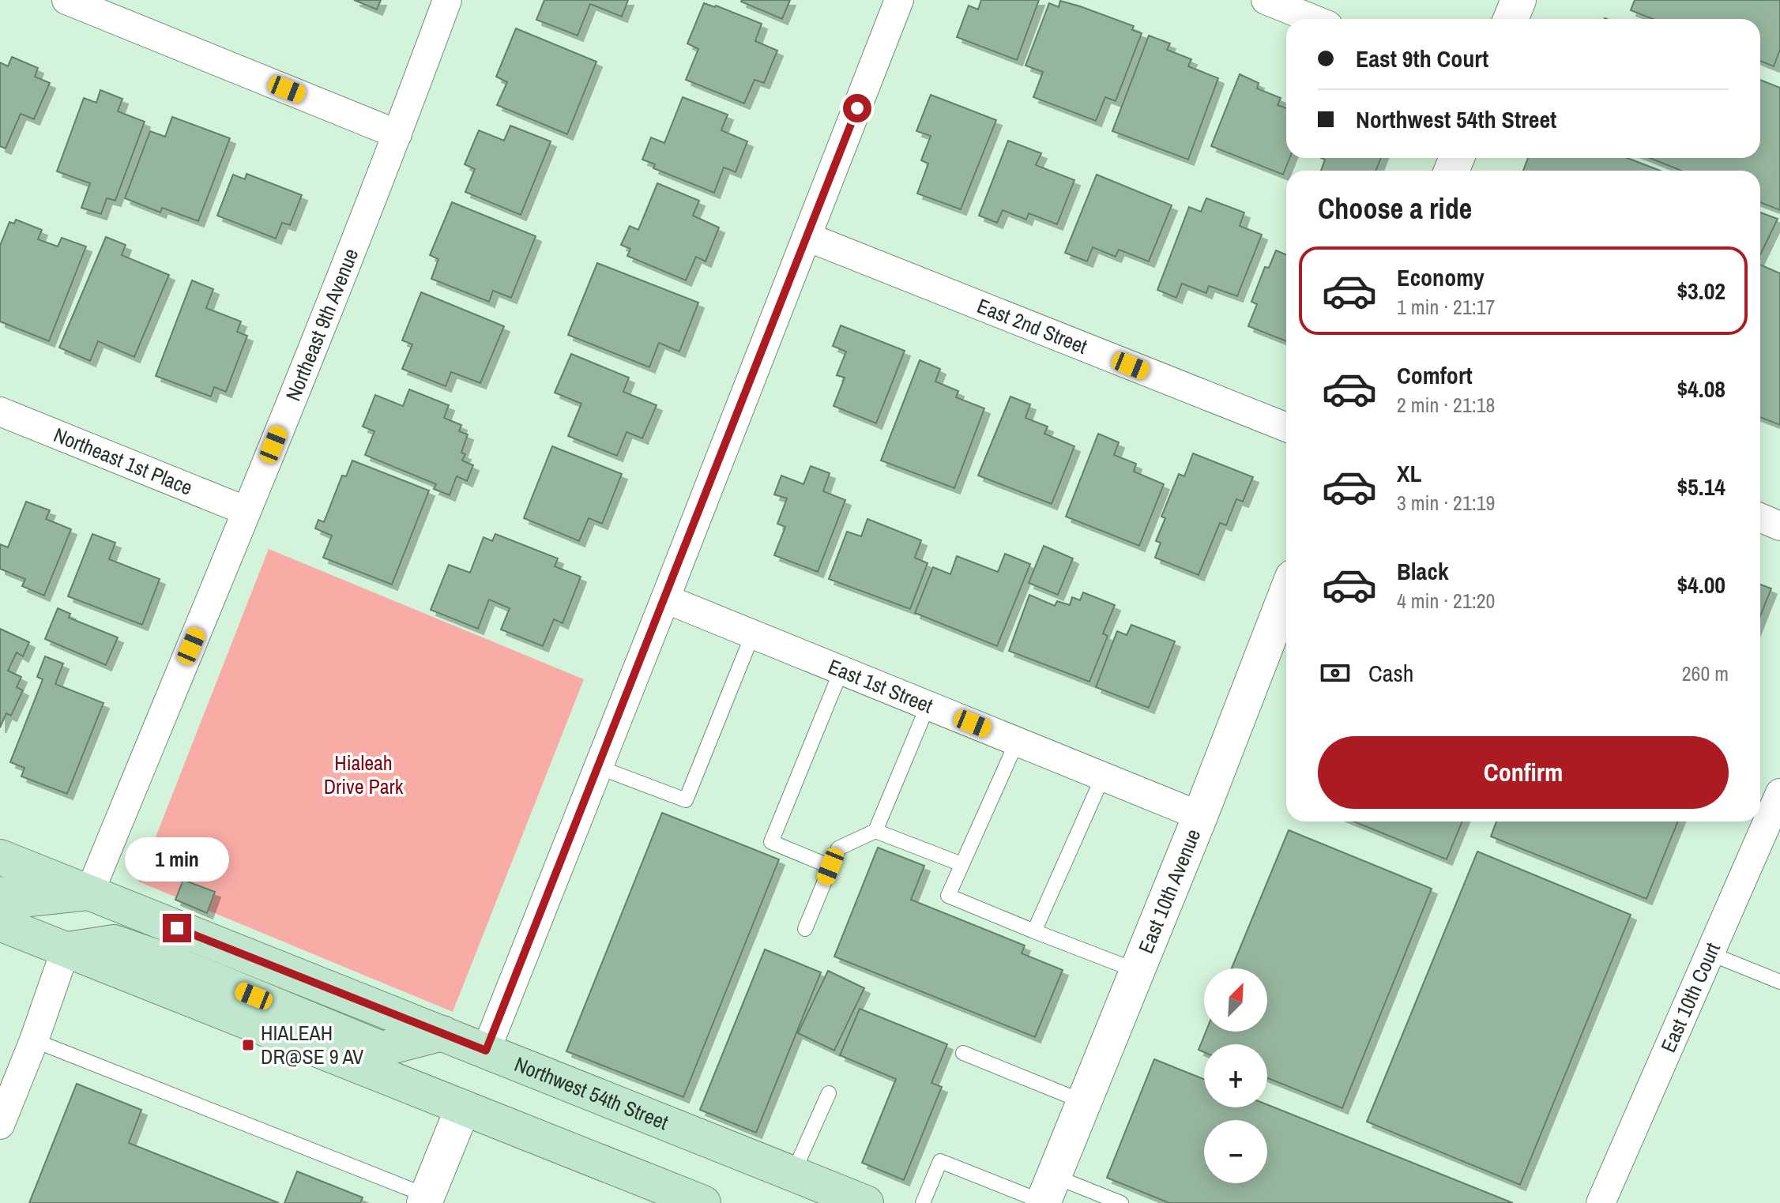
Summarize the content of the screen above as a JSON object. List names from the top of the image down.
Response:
{
  "streets": {
    "main road": ["Northwest 54th Street"],
    "street": [
      "Northeast 9th Avenue",
      "East 2nd Street",
      "Northeast 1st Place",
      "East 1st Street",
      "East 10th Avenue",
      "East 10th Court"
    ]
  },
  "crossings": [
    ["Northeast 9th Avenue", "Northeast 1st Place"],
    ["Northeast 9th Avenue", "Northwest 54th Street"],
    ["East 1st Street", "East 10th Avenue"]
  ],
  "parks": ["Hialeah Drive Park"],
  "places": {
    "transit": ["HIALEAH DR@SE 9 AV"]
  },
  "north": "top right",
  "page": {
    "banner": ["East 9th Court", "Northwest 54th Street"],
    "heading": "Choose a ride",
    "list": [
      {
        "name": "Economy",
        "note": "1 min · 21:17",
        "value": "$3.02"
      },
      {
        "name": "Comfort",
        "note": "2 min · 21:18",
        "value": "$4.08"
      },
      {
        "name": "XL",
        "note": "3 min · 21:19",
        "value": "$5.14"
      },
      {
        "name": "Black",
        "note": "4 min · 21:20",
        "value": "$4.00"
      }
    ],
    "pay": ["Cash", "260 m"],
    "buttons": "Confirm",
    "bubble": "1 min",
    "map_buttons": ["+", "−"]
  }
}
